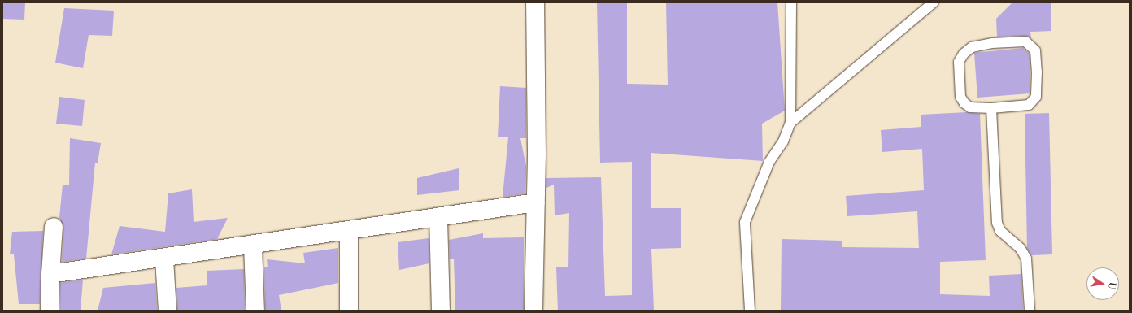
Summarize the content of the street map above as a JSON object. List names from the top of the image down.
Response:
{
  "north": "right"
}
